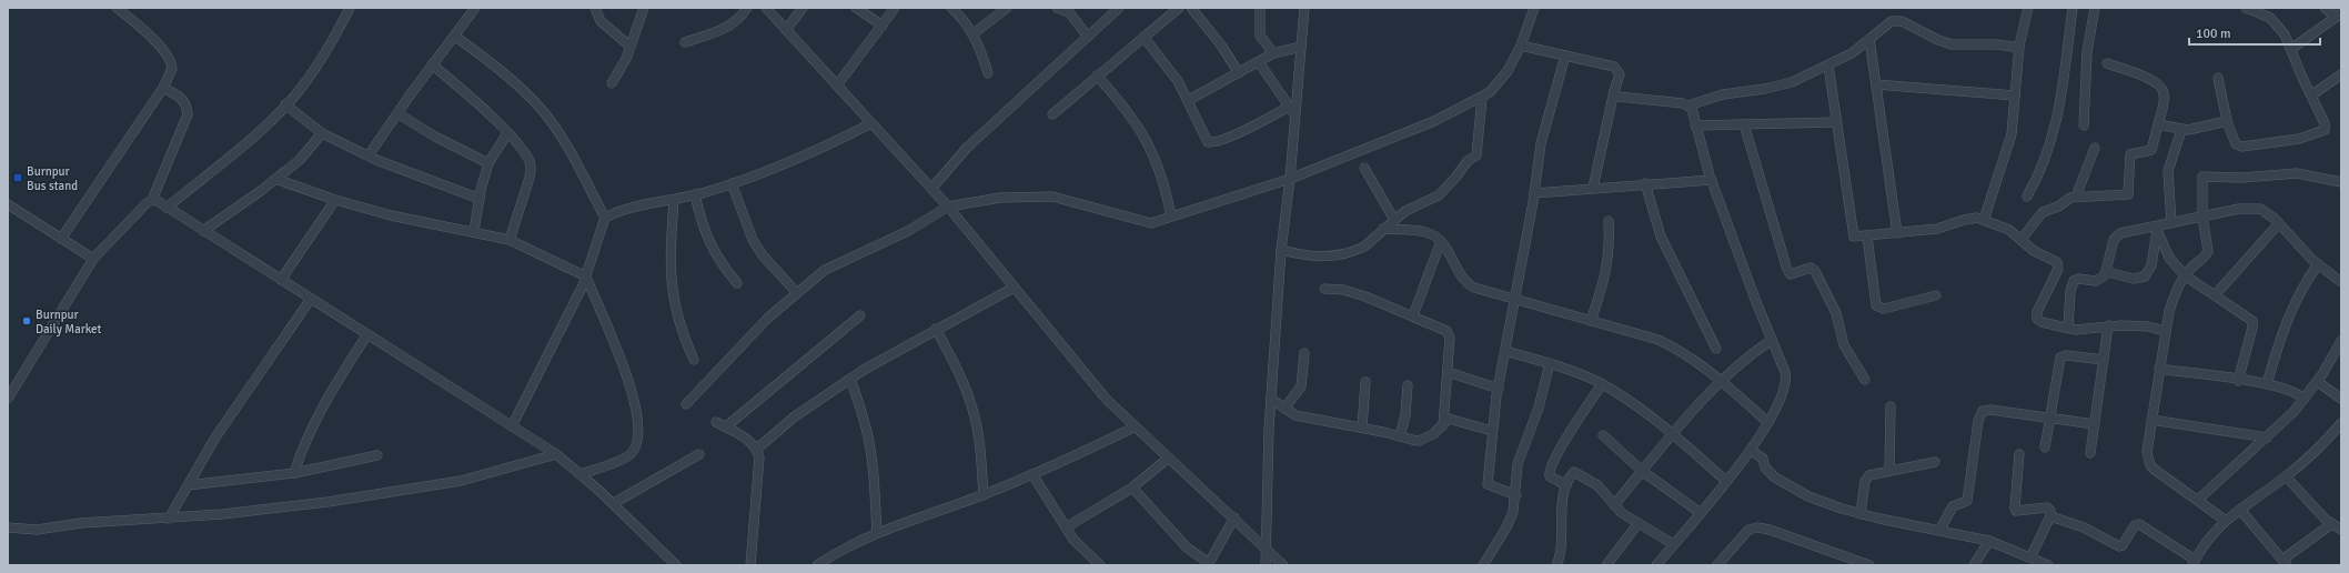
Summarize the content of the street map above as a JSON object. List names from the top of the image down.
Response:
{
  "places": {
    "transit": ["Burnpur Bus stand"],
    "other": ["Burnpur Daily Market"]
  },
  "scale_bar": "100 m"
}
